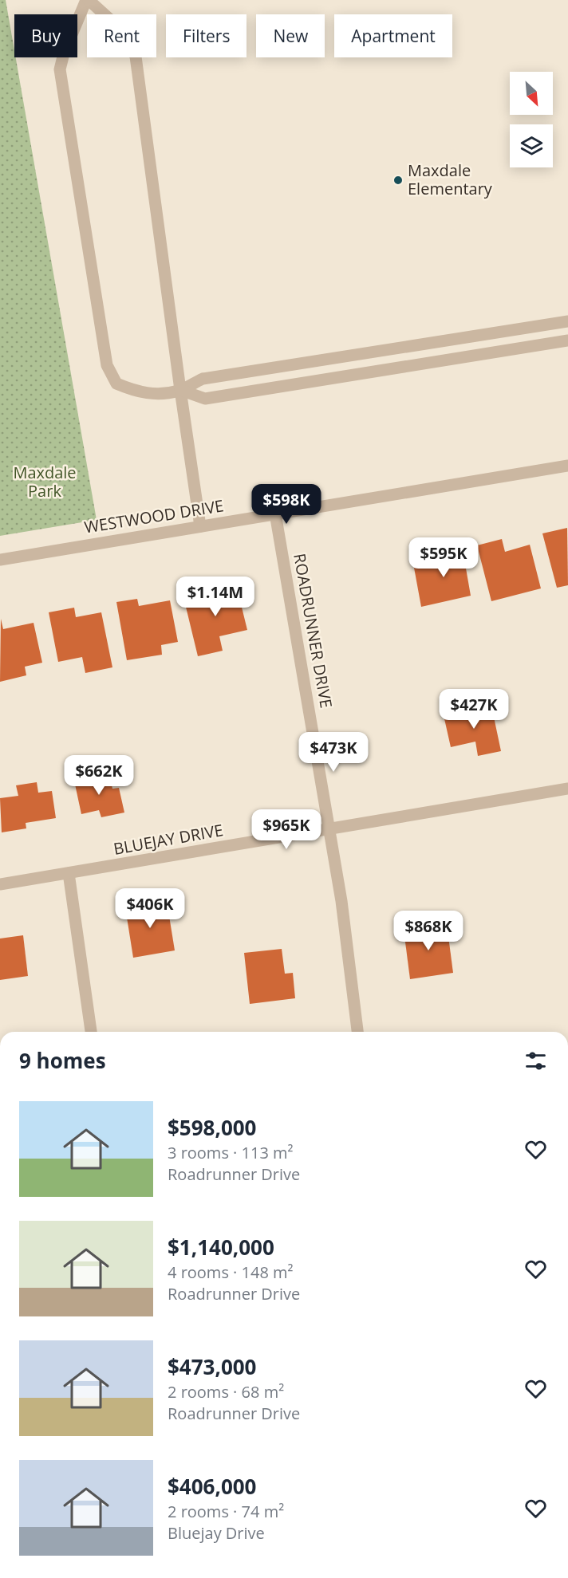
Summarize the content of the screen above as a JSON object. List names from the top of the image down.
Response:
{
  "streets": {
    "street": ["WESTWOOD DRIVE", "ROADRUNNER DRIVE", "BLUEJAY DRIVE"]
  },
  "crossings": [
    ["WESTWOOD DRIVE", "ROADRUNNER DRIVE"],
    ["ROADRUNNER DRIVE", "BLUEJAY DRIVE"]
  ],
  "parks": ["Maxdale Park"],
  "places": ["Maxdale Elementary"],
  "north": "bottom right",
  "page": {
    "chip": [
      "Buy",
      "Rent",
      "Filters",
      "New",
      "Apartment"
    ],
    "price": [
      "$598K",
      "$595K",
      "$1.14M",
      "$427K",
      "$473K",
      "$662K",
      "$965K",
      "$406K",
      "$868K"
    ],
    "heading": "9 homes",
    "list": [
      {
        "name": "$598,000",
        "note": "3 rooms · 113 m² · Roadrunner Drive"
      },
      {
        "name": "$1,140,000",
        "note": "4 rooms · 148 m² · Roadrunner Drive"
      },
      {
        "name": "$473,000",
        "note": "2 rooms · 68 m² · Roadrunner Drive"
      },
      {
        "name": "$406,000",
        "note": "2 rooms · 74 m² · Bluejay Drive"
      }
    ]
  }
}
